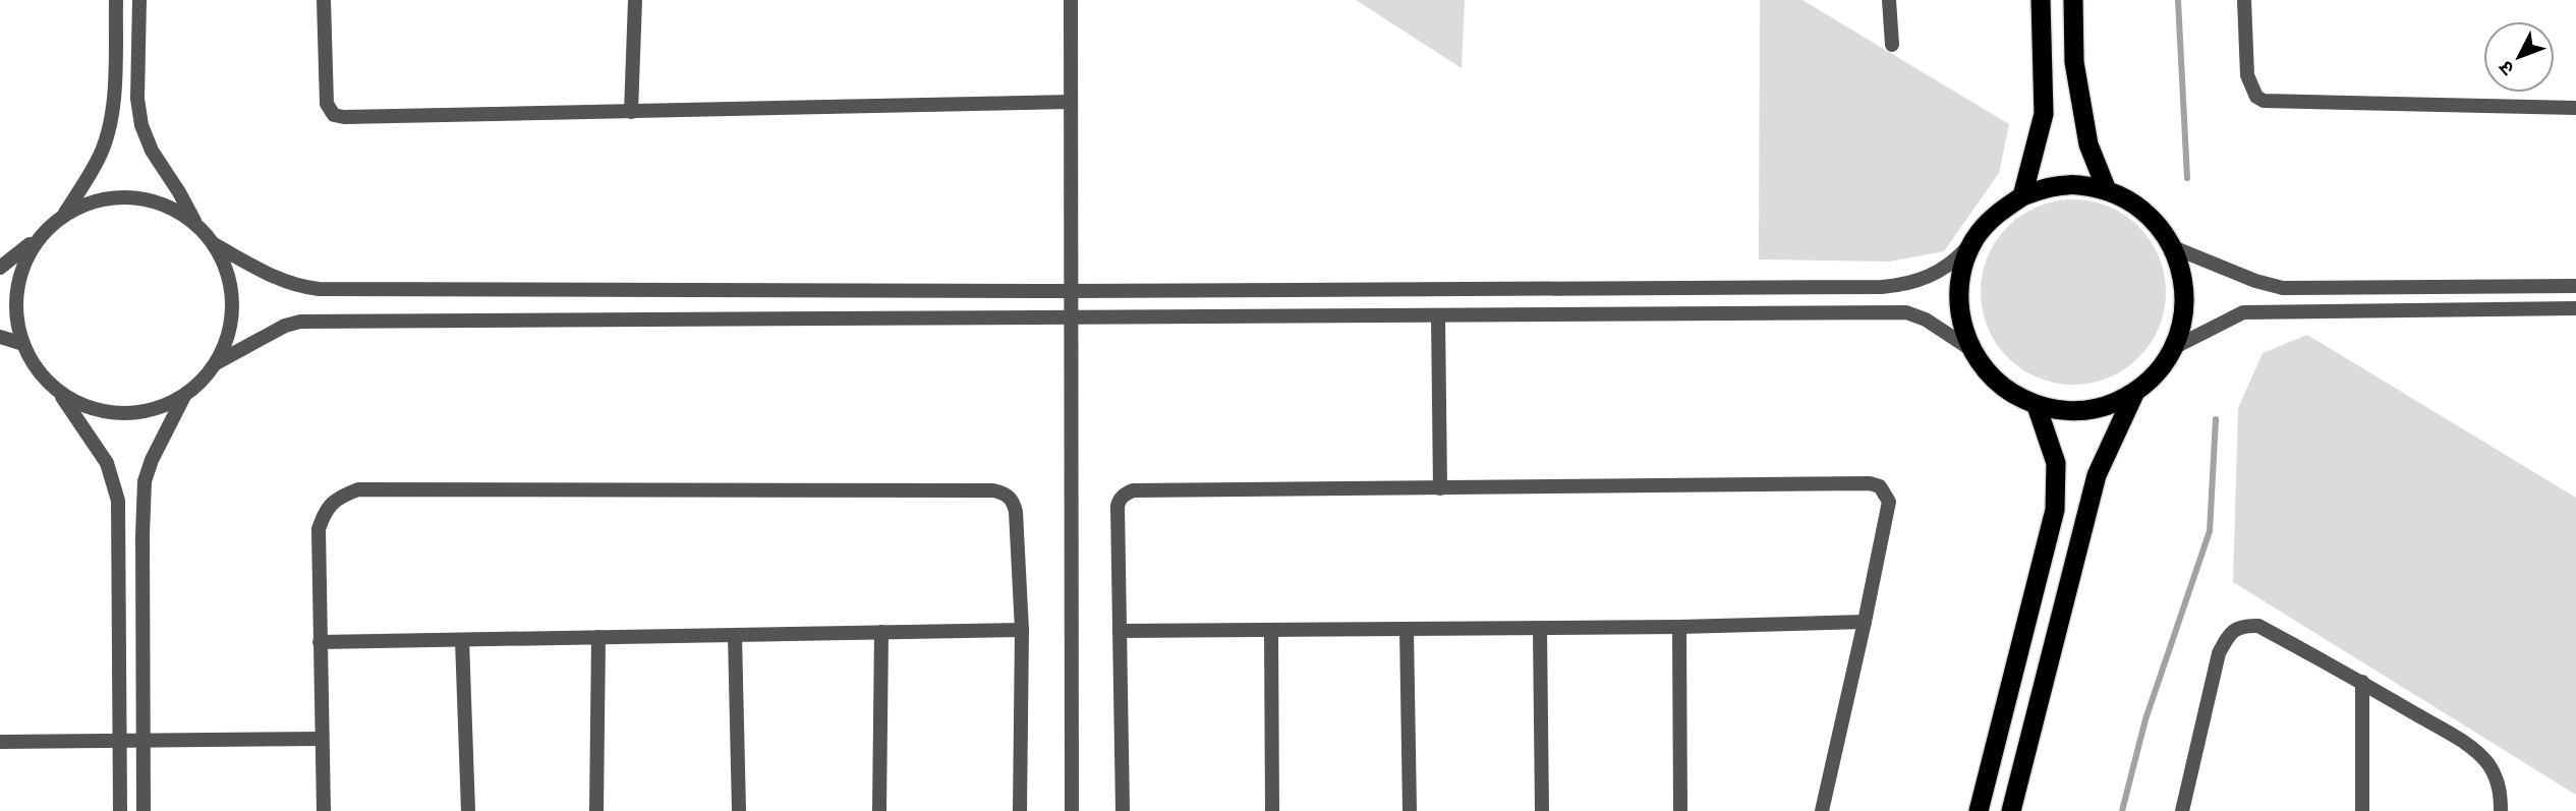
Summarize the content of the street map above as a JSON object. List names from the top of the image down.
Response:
{
  "north": "bottom left"
}
